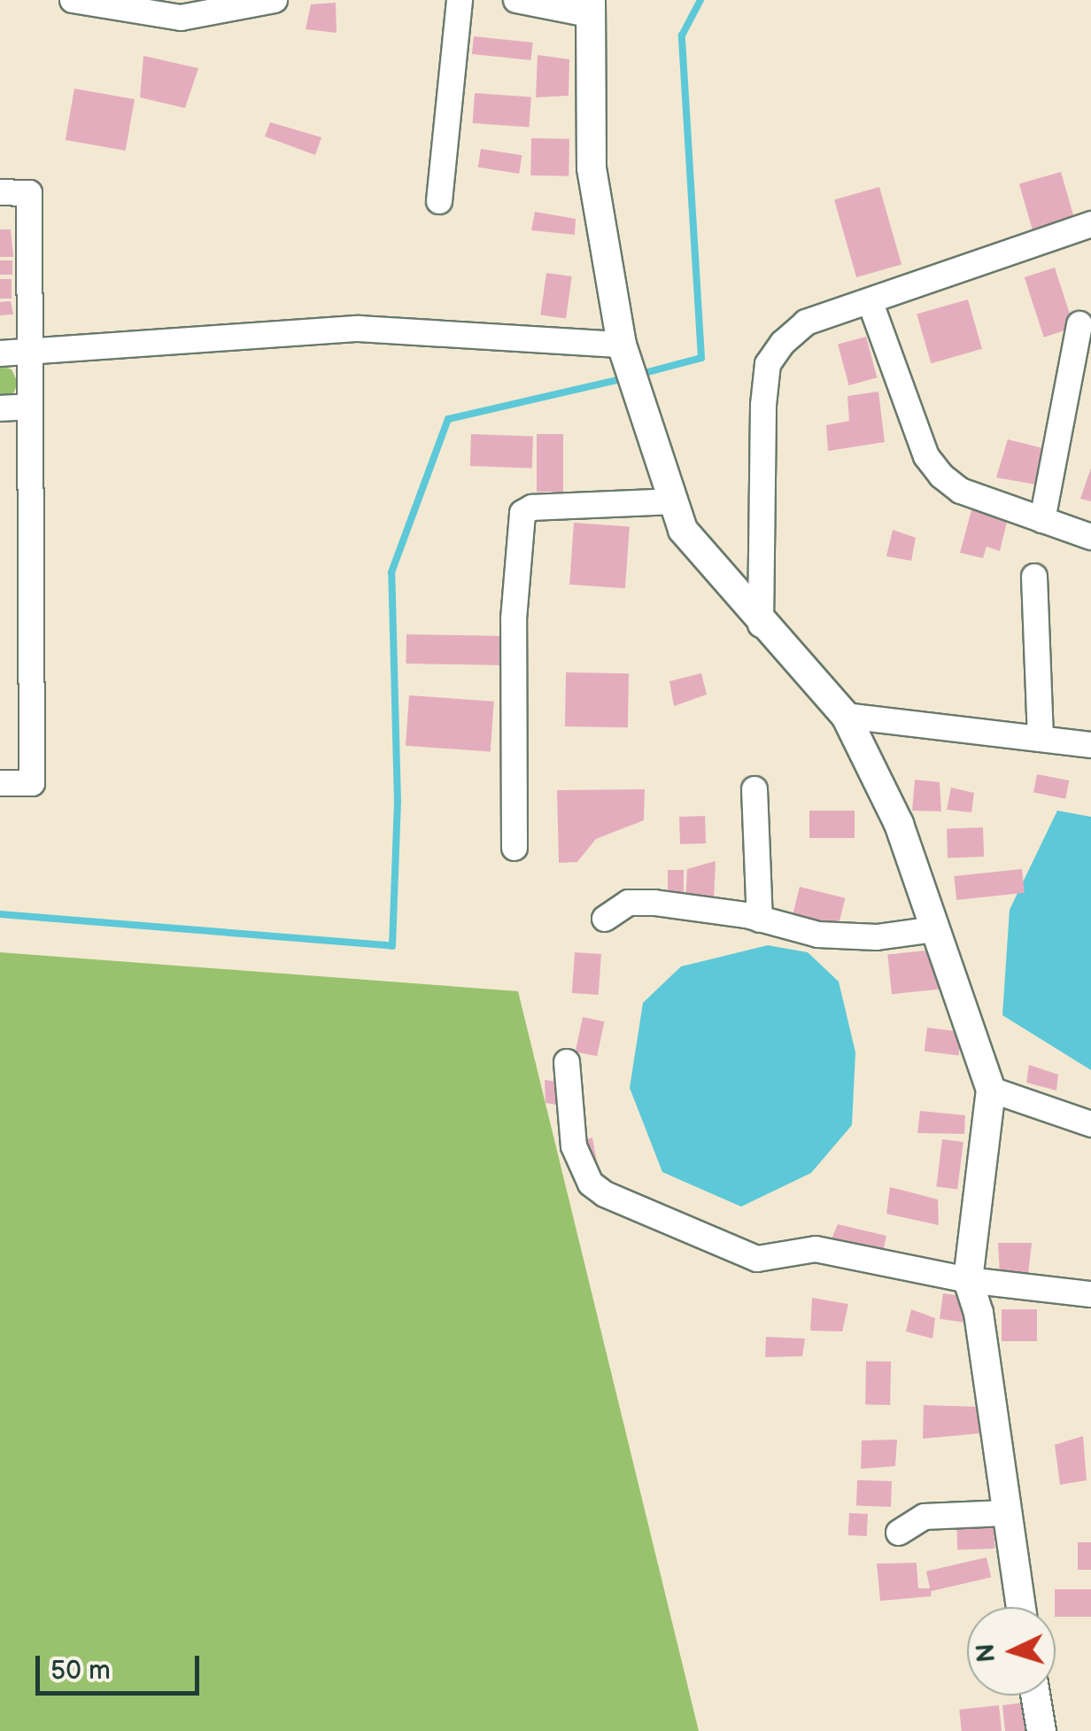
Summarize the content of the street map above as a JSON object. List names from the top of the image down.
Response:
{
  "scale_bar": "50 m",
  "north": "left"
}
